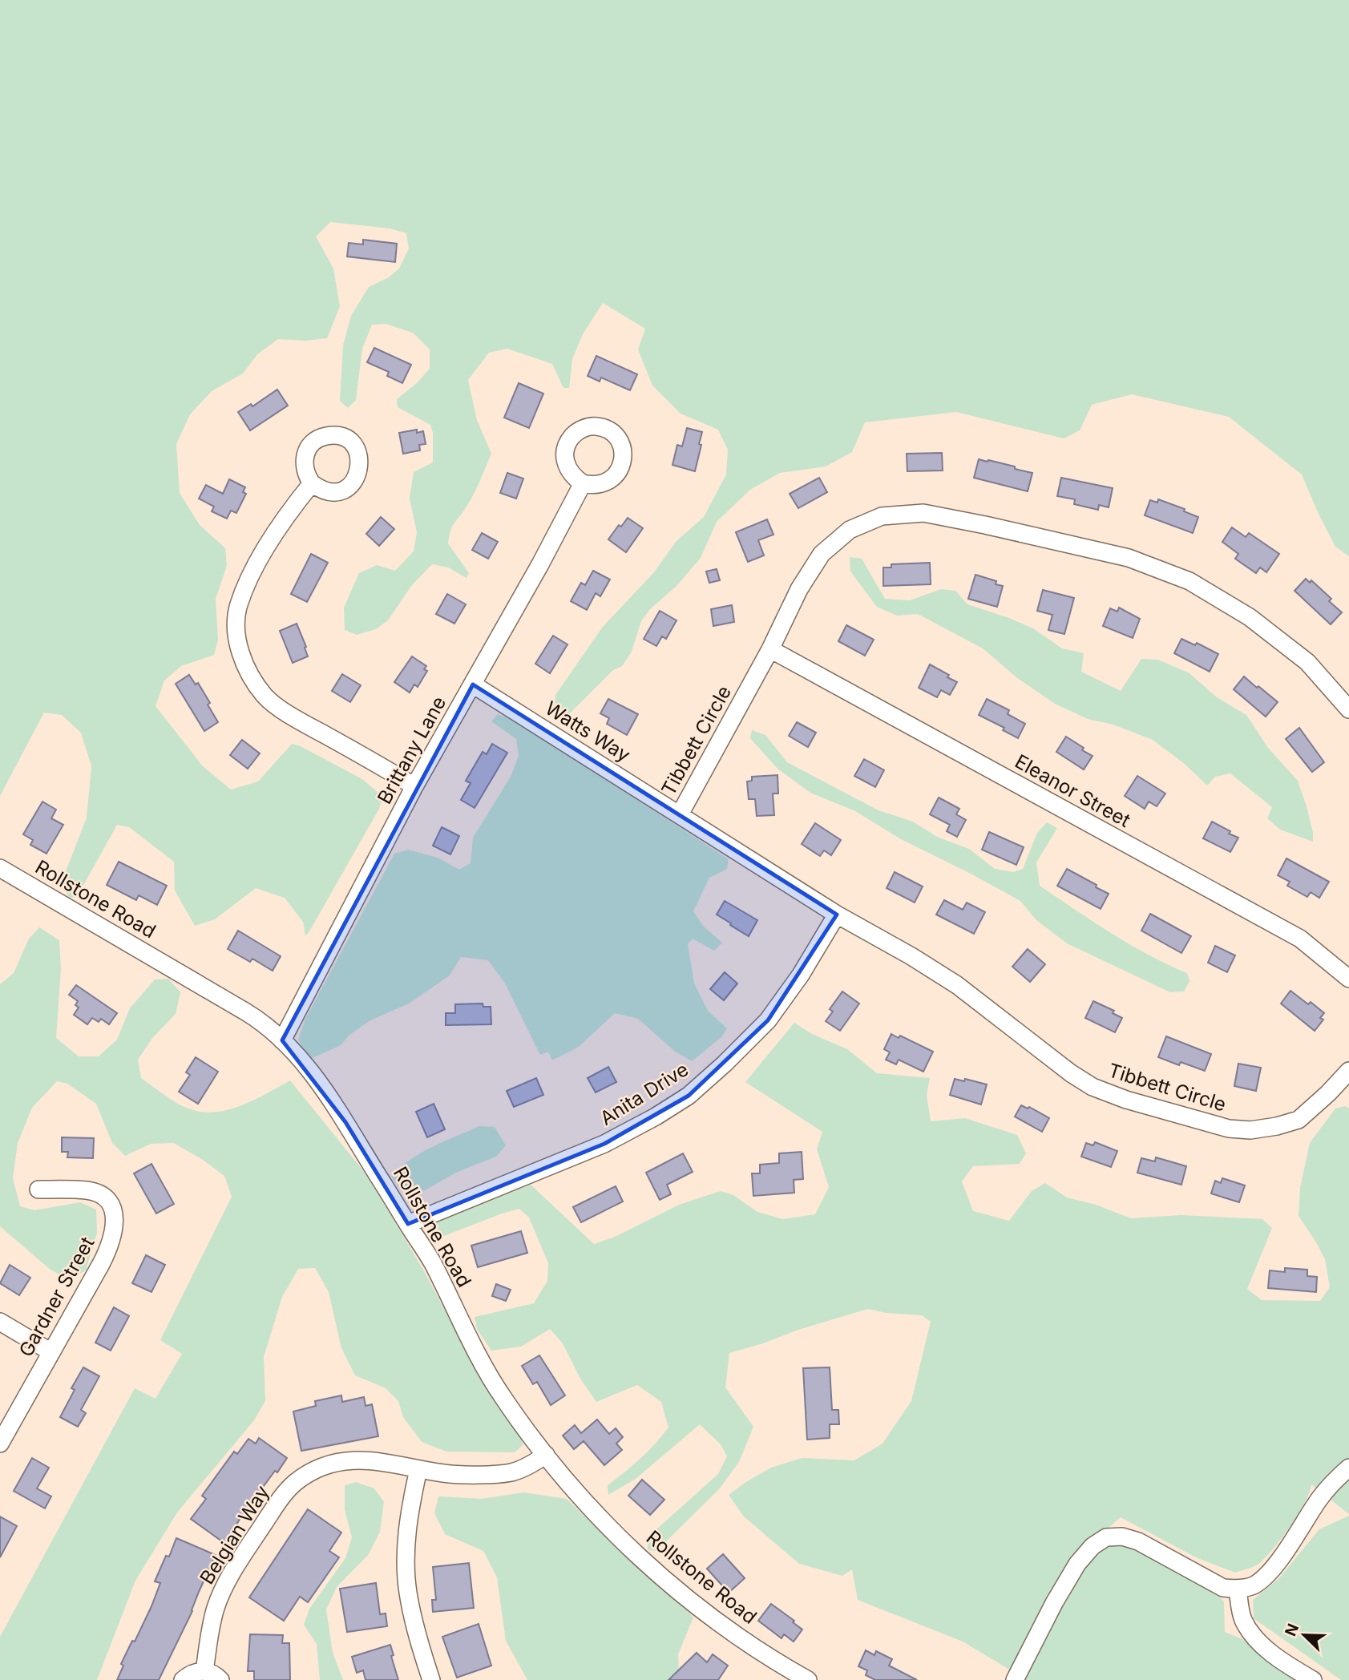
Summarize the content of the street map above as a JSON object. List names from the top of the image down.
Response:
{
  "streets": {
    "street": [
      "Watts Way",
      "Tibbett Circle",
      "Brittany Lane",
      "Eleanor Street",
      "Rollstone Road",
      "Anita Drive",
      "Gardner Street",
      "Belgian Way"
    ]
  },
  "crossings": [
    ["Watts Way", "Tibbett Circle"],
    ["Watts Way", "Brittany Lane"],
    ["Tibbett Circle", "Eleanor Street"],
    ["Tibbett Circle", "Anita Drive"],
    ["Brittany Lane", "Rollstone Road"],
    ["Rollstone Road", "Anita Drive"],
    ["Rollstone Road", "Belgian Way"]
  ],
  "north": "top left"
}
